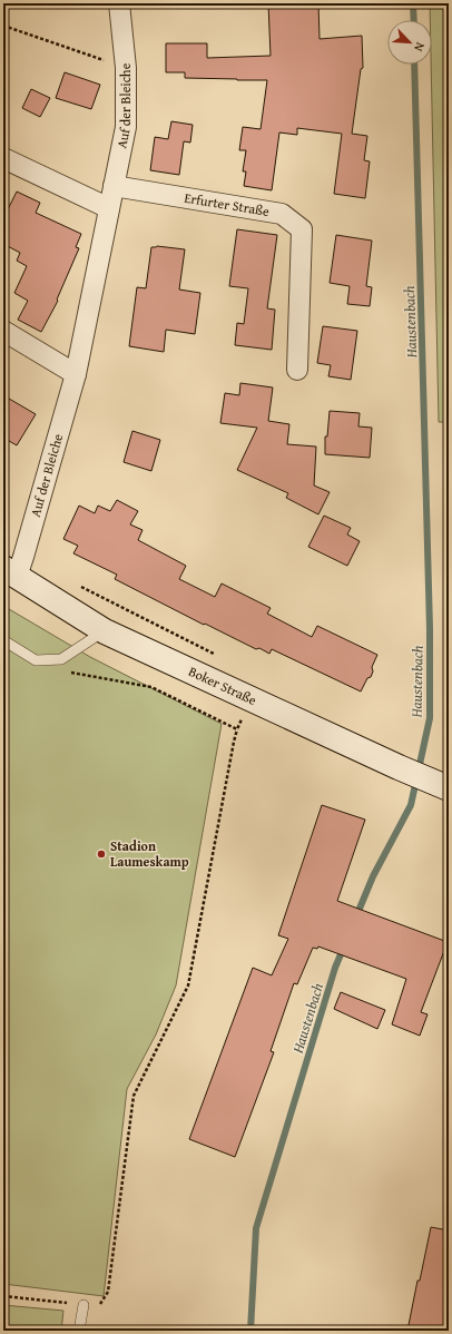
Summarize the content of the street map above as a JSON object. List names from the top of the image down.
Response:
{
  "streets": {
    "main road": ["Boker Straße"],
    "street": ["Auf der Bleiche", "Erfurter Straße"]
  },
  "crossings": [
    ["Auf der Bleiche", "Erfurter Straße"],
    ["Auf der Bleiche", "Boker Straße"]
  ],
  "water": ["Haustenbach"],
  "places": ["Stadion Laumeskamp"],
  "north": "bottom right"
}
